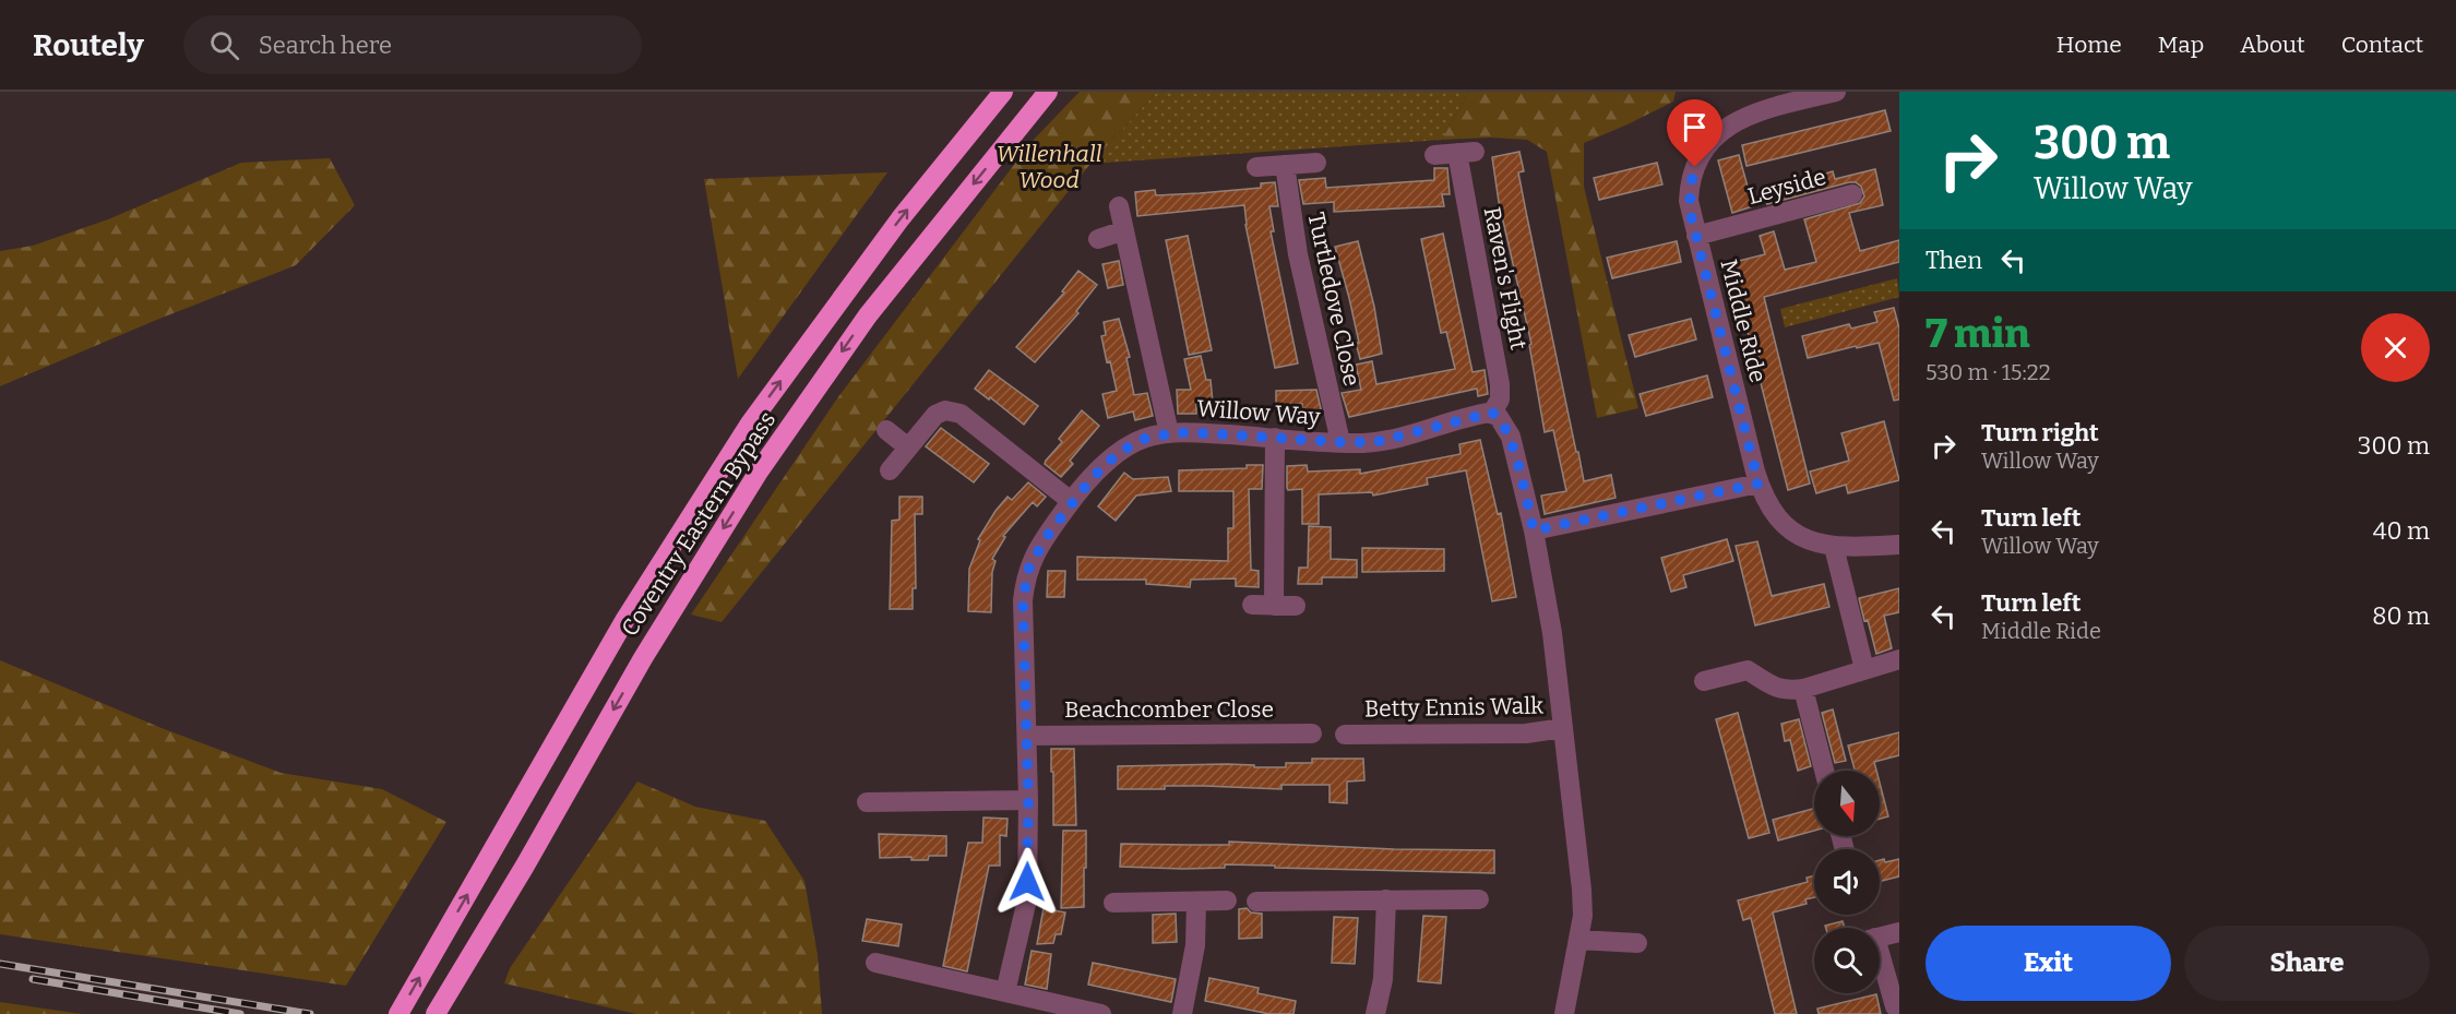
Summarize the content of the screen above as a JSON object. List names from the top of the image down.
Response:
{
  "streets": {
    "highway": ["Coventry Eastern Bypass"],
    "street": [
      "Leyside",
      "Raven's Flight",
      "Turtledove Close",
      "Middle Ride",
      "Willow Way",
      "Betty Ennis Walk",
      "Beachcomber Close"
    ]
  },
  "crossings": [
    ["Leyside", "Middle Ride"],
    ["Raven's Flight", "Willow Way"],
    ["Turtledove Close", "Willow Way"],
    ["Willow Way", "Beachcomber Close"]
  ],
  "parks": ["Willenhall Wood"],
  "north": "bottom",
  "page": {
    "header": "Routely",
    "search": "Search here",
    "nav": [
      "Home",
      "Map",
      "About",
      "Contact"
    ],
    "turn": ["300 m", "Willow Way"],
    "then": "Then",
    "heading": ["7 min", "530 m · 15:22"],
    "list": [
      {
        "name": "Turn right",
        "note": "Willow Way",
        "value": "300 m"
      },
      {
        "name": "Turn left",
        "note": "Willow Way",
        "value": "40 m"
      },
      {
        "name": "Turn left",
        "note": "Middle Ride",
        "value": "80 m"
      }
    ],
    "buttons": ["Exit", "Share"]
  }
}
